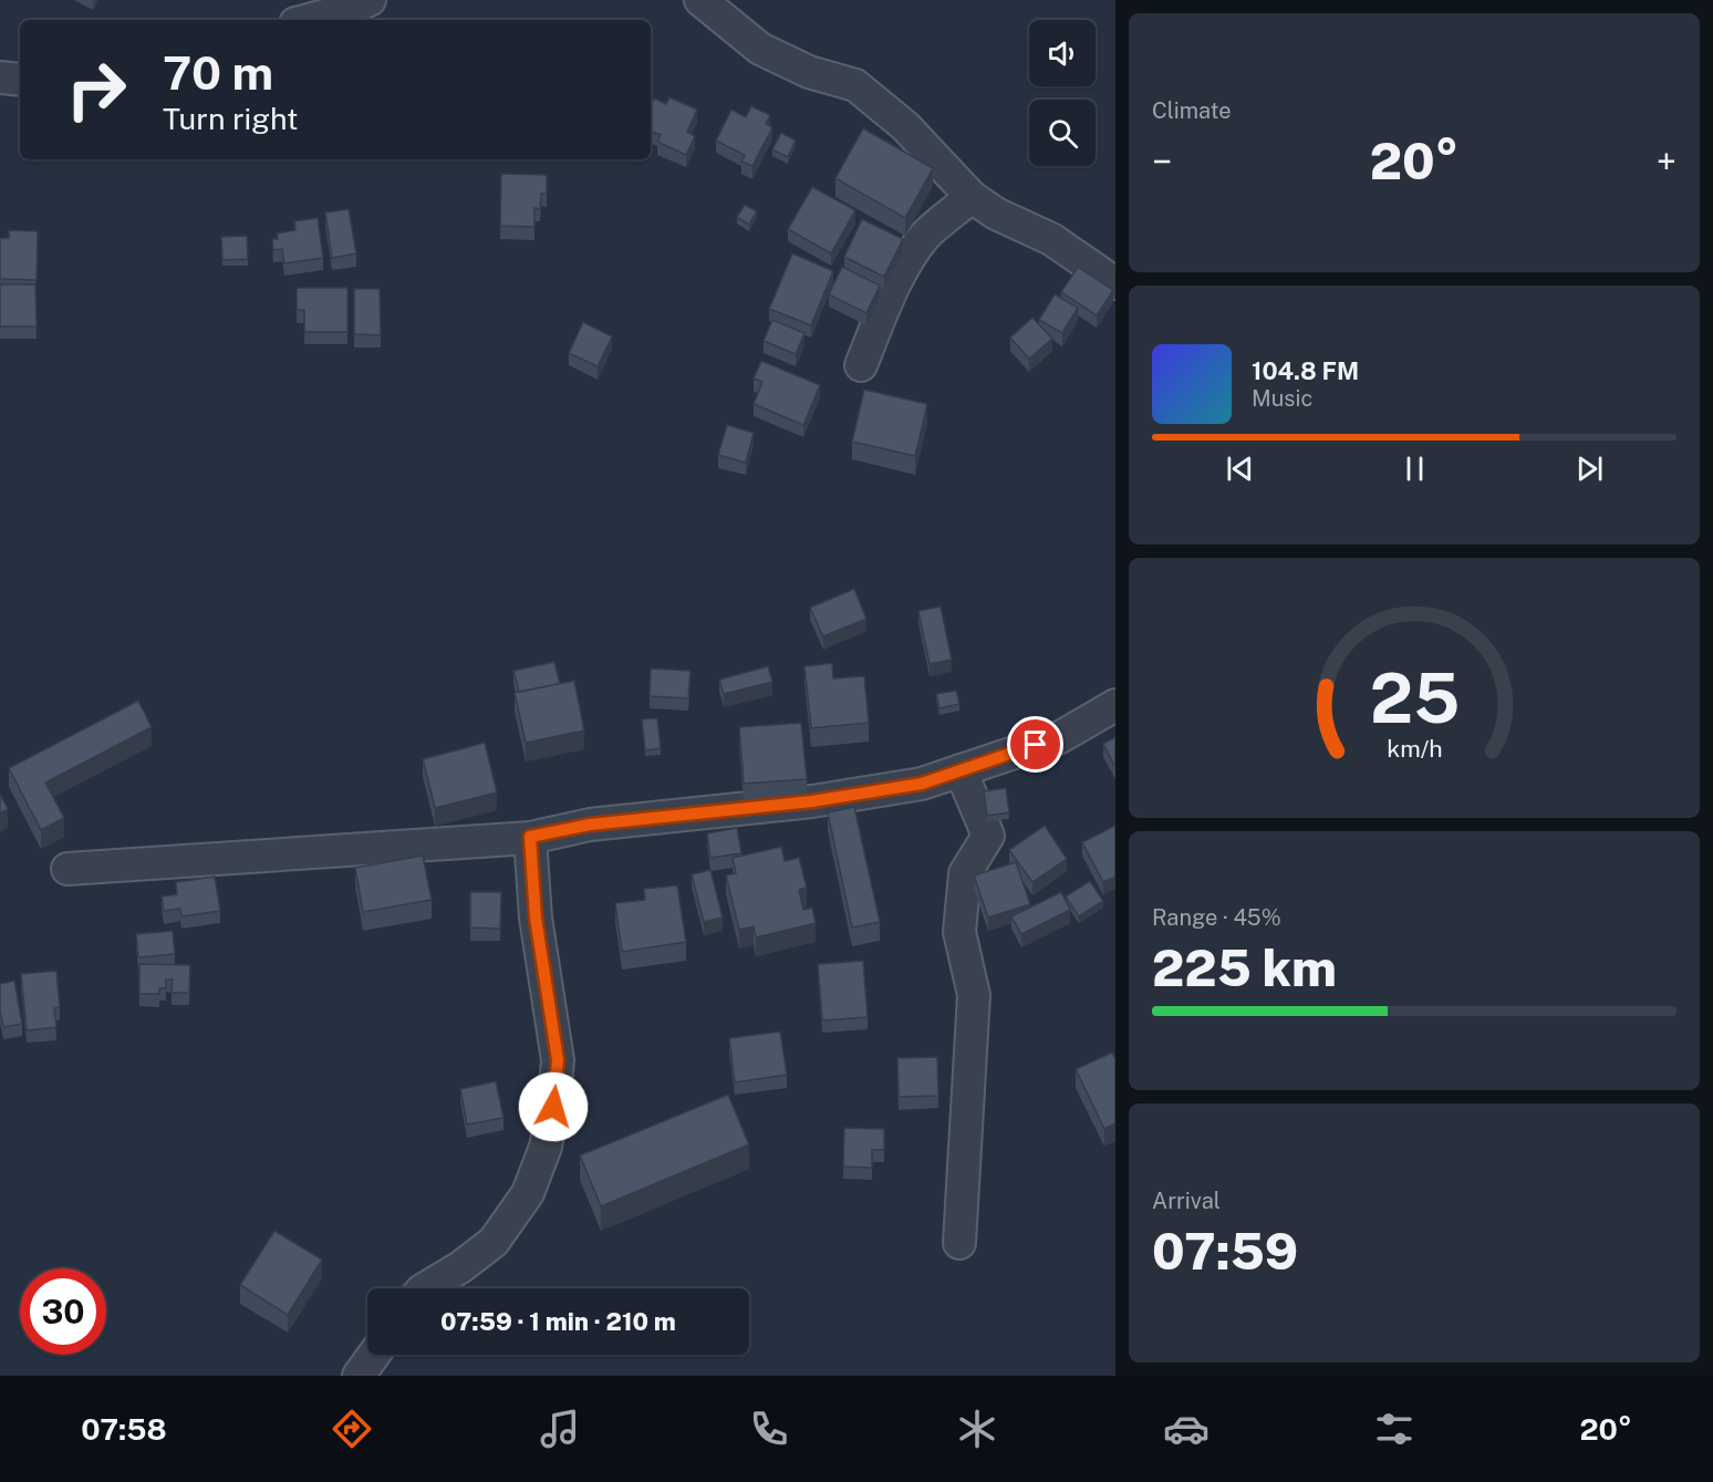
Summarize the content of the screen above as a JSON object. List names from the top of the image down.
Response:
{
  "page": {
    "tile": [
      "Climate",
      ["Range · 45%", "225 km"],
      ["Arrival", "07:59"]
    ],
    "turn": ["70 m", "Turn right"],
    "heat": ["−", "20°", "+"],
    "song": ["104.8 FM", "Music"],
    "limit": "30",
    "trip": "07:59 · 1 min · 210 m",
    "tabs": ["07:58", "20°"],
    "gauge": ["25", "km/h"]
  }
}
